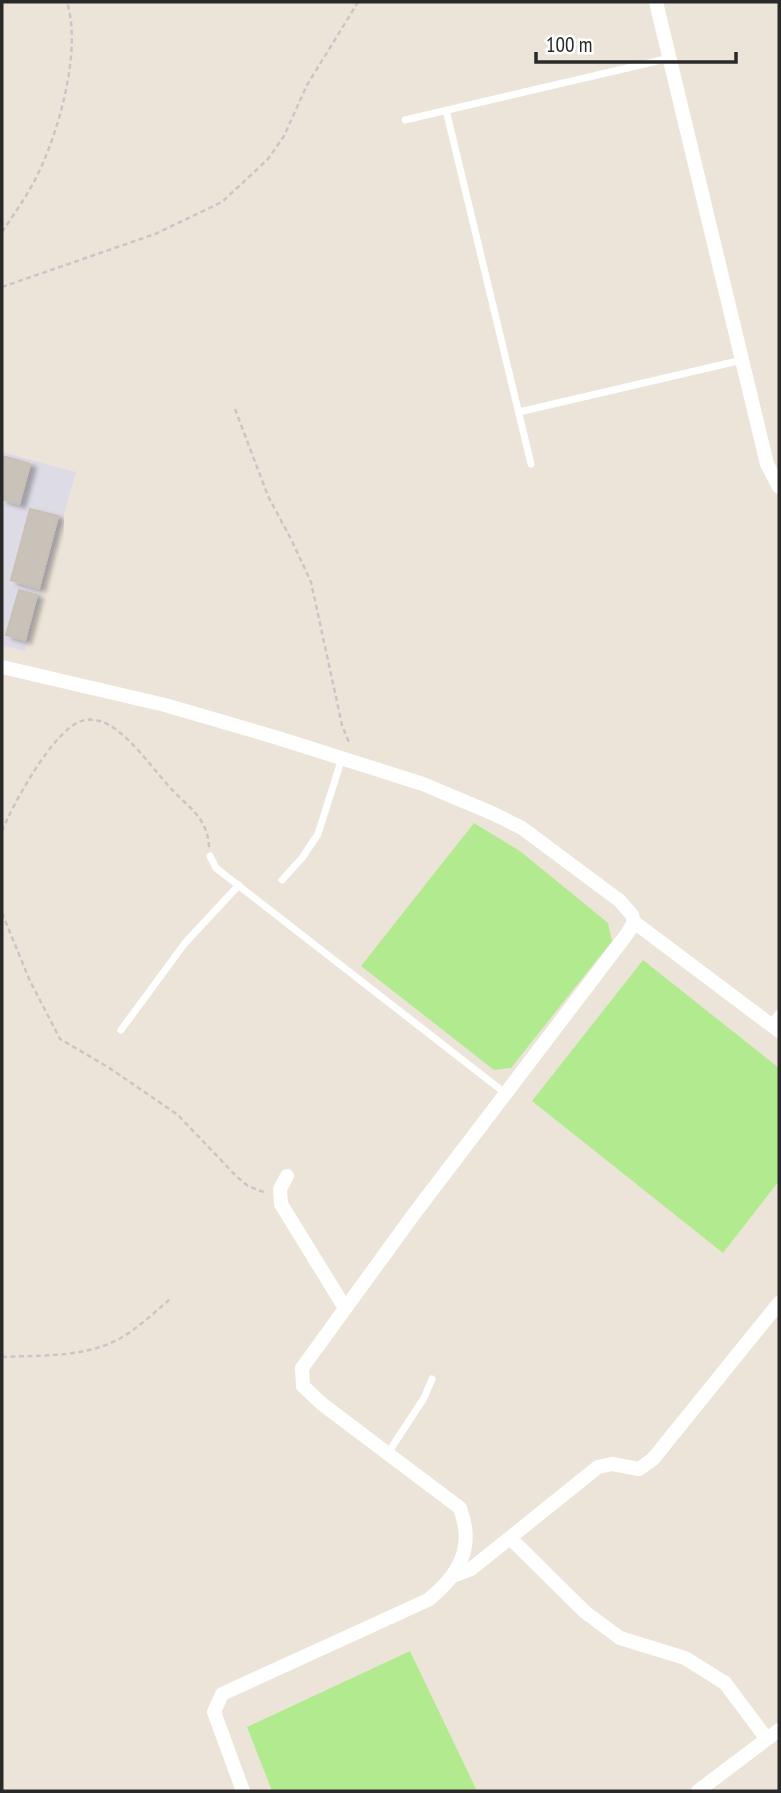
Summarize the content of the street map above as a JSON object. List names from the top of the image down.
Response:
{
  "scale_bar": "100 m"
}
